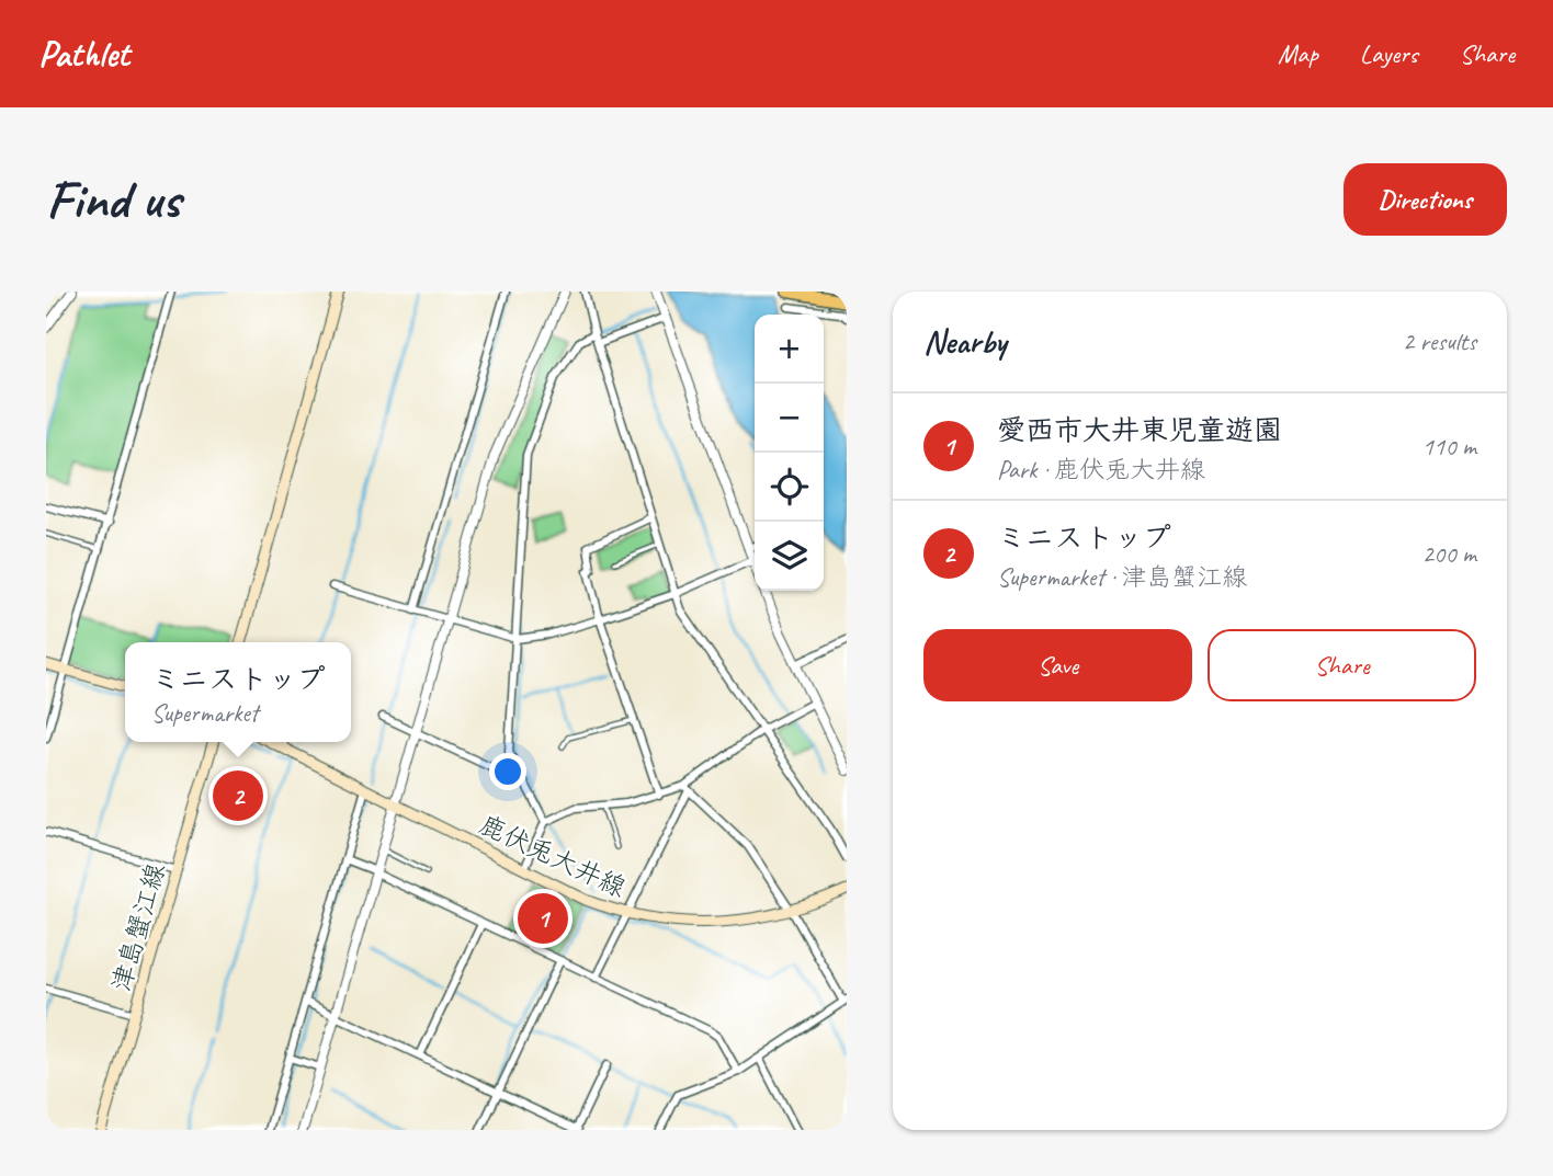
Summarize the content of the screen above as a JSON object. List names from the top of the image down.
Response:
{
  "streets": {
    "main road": ["鹿伏兎大井線", "津島蟹江線"]
  },
  "page": {
    "header": "Pathlet",
    "nav": ["Map", "Layers", "Share"],
    "buttons": [
      "Directions",
      ["Save", "Share"]
    ],
    "title": "Find us",
    "heading": ["Nearby", "2 results"],
    "map_buttons": ["+", "−"],
    "list": [
      {
        "mark": "1",
        "name": "愛西市大井東児童遊園",
        "note": "Park · 鹿伏兎大井線",
        "value": "110 m"
      },
      {
        "mark": "2",
        "name": "ミニストップ",
        "note": "Supermarket · 津島蟹江線",
        "value": "200 m"
      }
    ],
    "popup": ["ミニストップ", "Supermarket"],
    "pins": ["2", "1"]
  }
}
